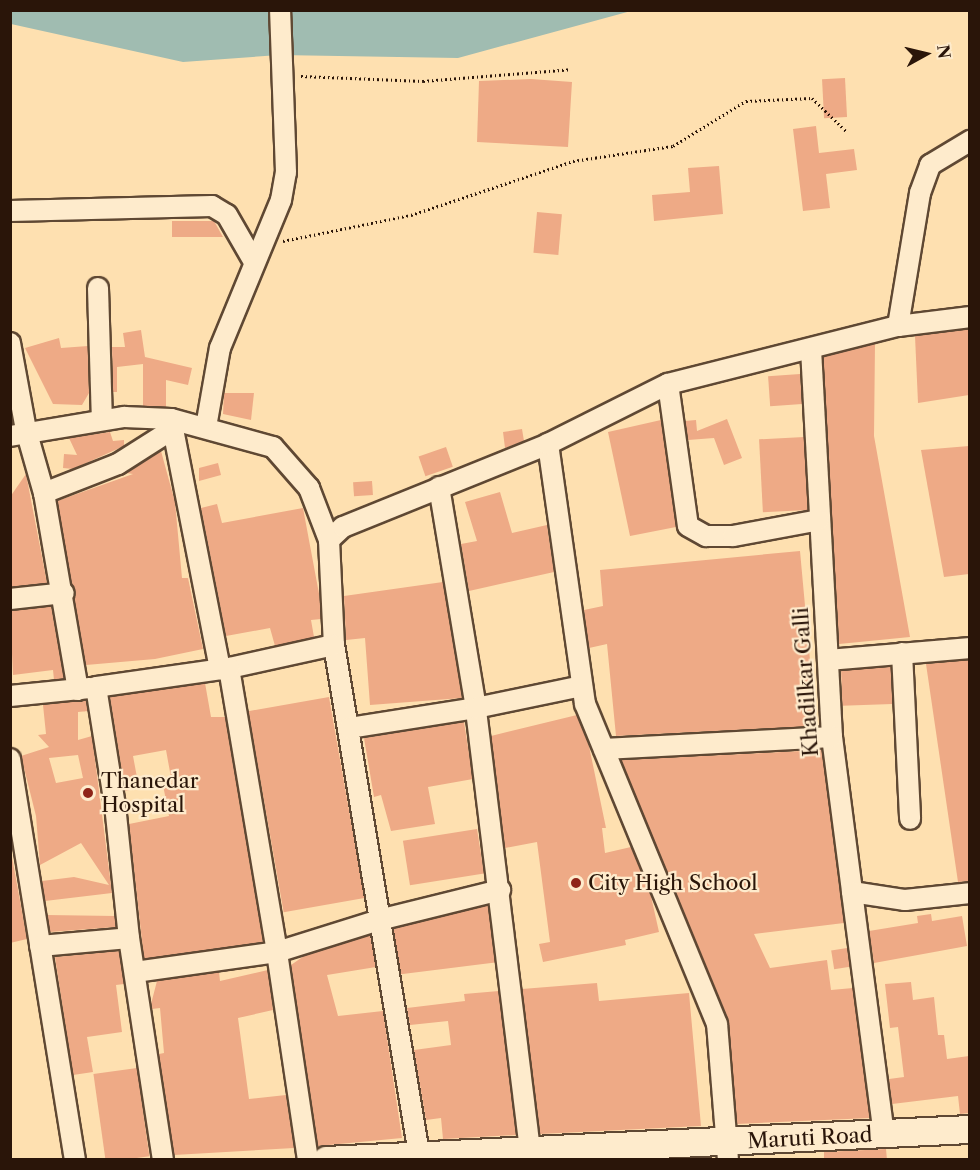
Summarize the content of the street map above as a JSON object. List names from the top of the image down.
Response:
{
  "streets": {
    "street": ["Khadilkar Galli", "Maruti Road"]
  },
  "crossings": [
    ["Khadilkar Galli", "Maruti Road"]
  ],
  "places": ["Thanedar Hospital", "City High School"],
  "north": "right"
}
